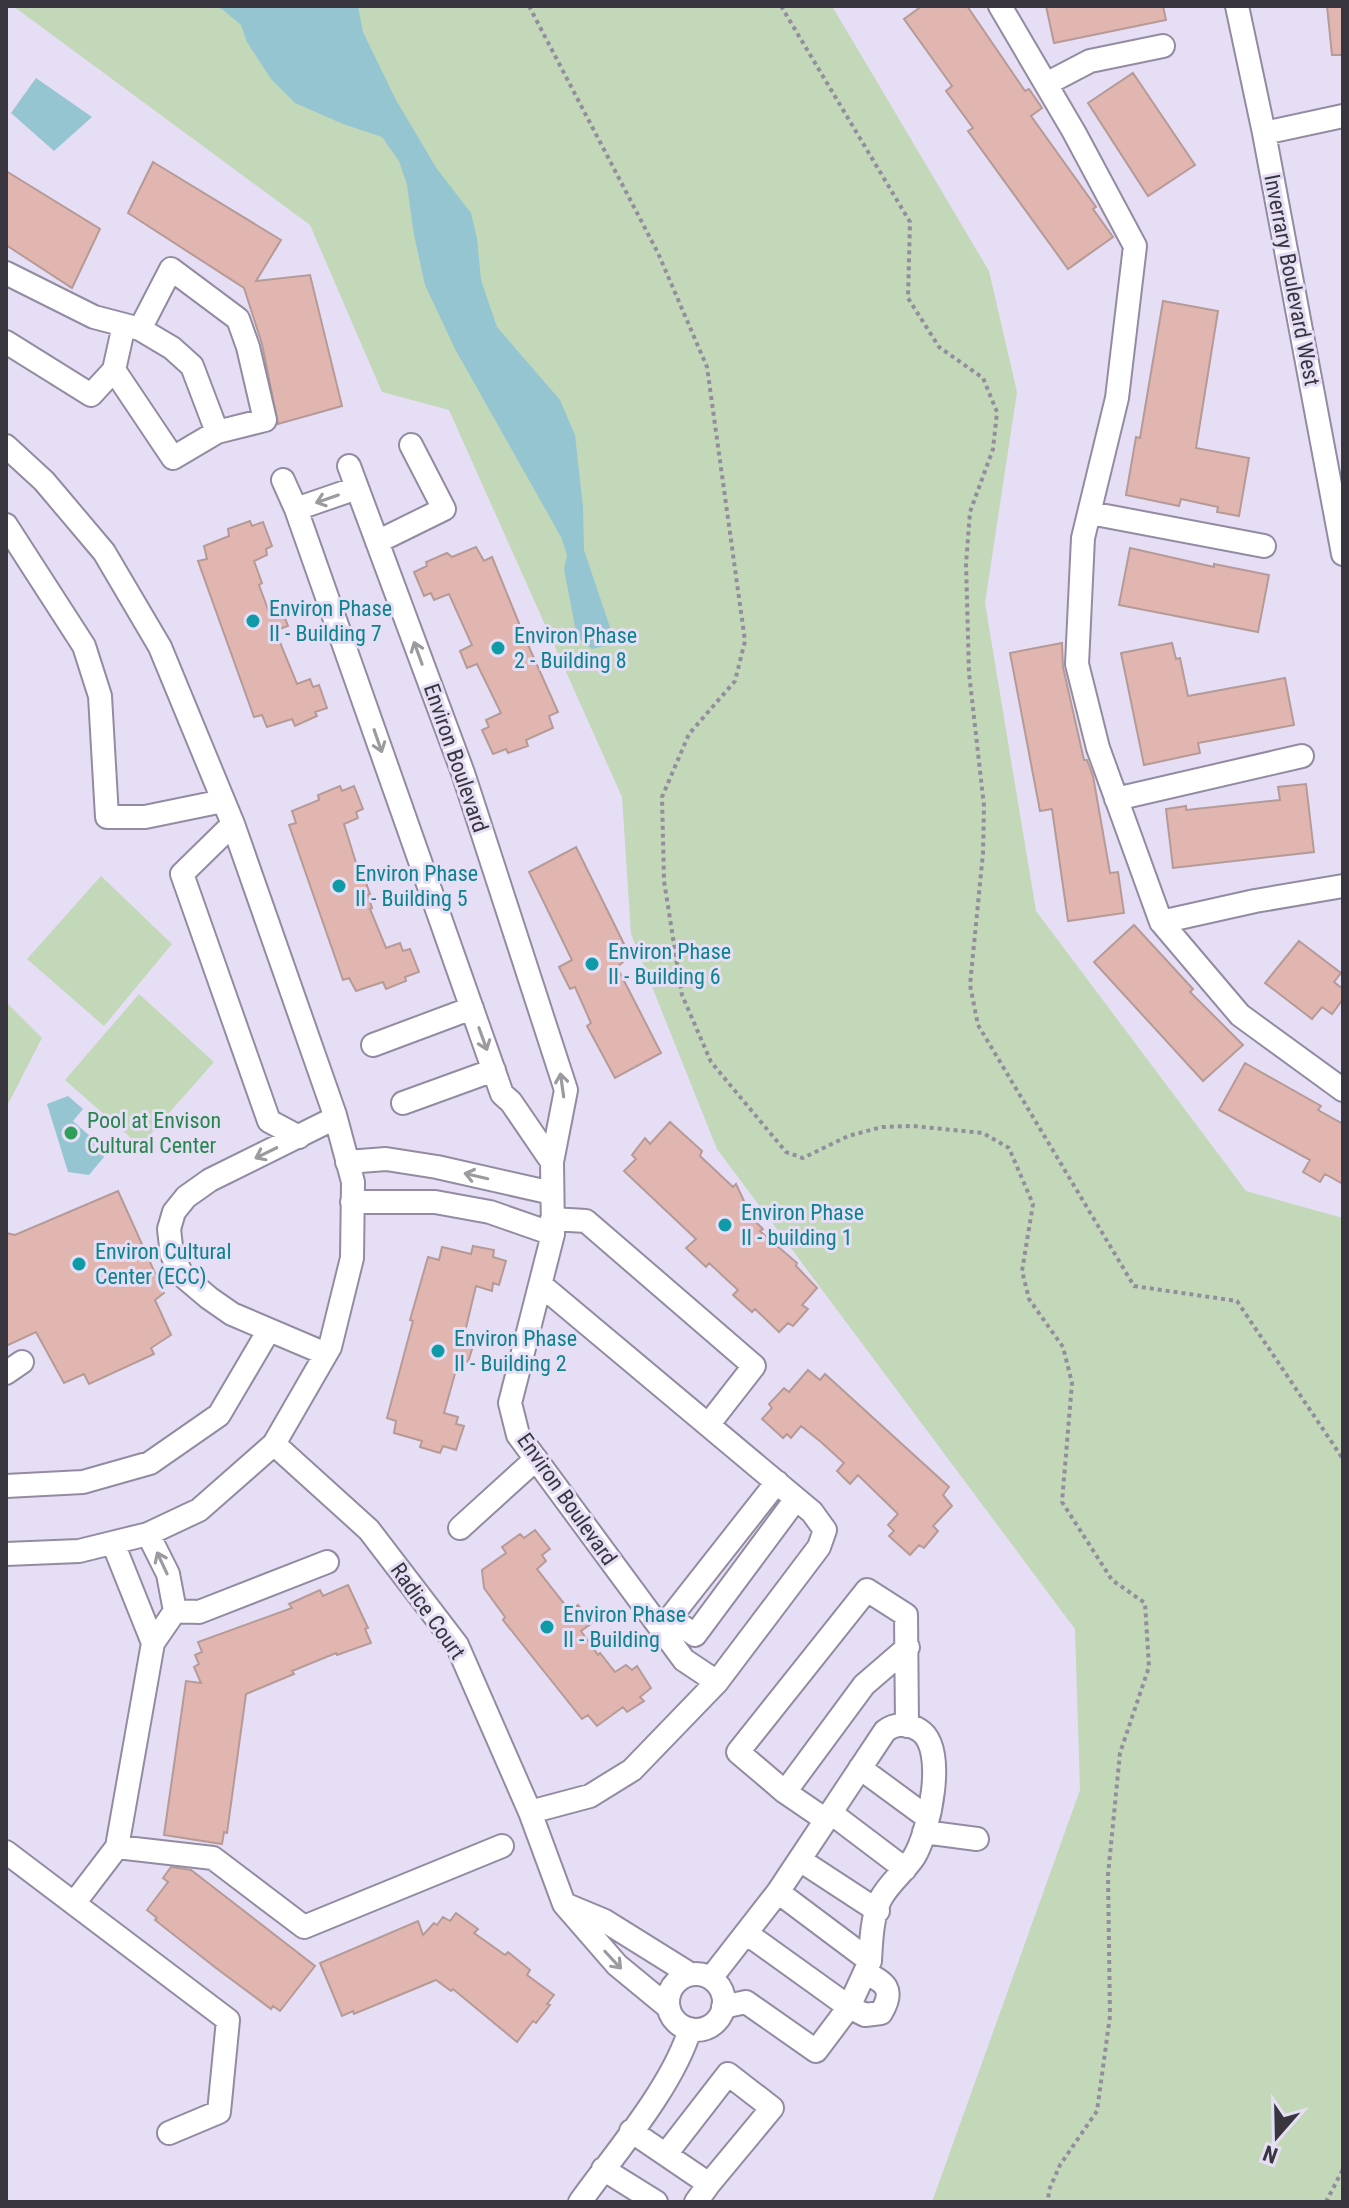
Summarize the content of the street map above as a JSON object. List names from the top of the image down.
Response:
{
  "streets": {
    "street": ["Inverrary Boulevard West", "Environ Boulevard", "Radice Court"]
  },
  "places": [
    "Environ Phase II - Building 7",
    "Environ Phase 2 - Building 8",
    "Environ Phase II - Building 5",
    "Environ Phase II - Building 6",
    "Pool at Envison Cultural Center",
    "Environ Phase II - building 1",
    "Environ Cultural Center (ECC)",
    "Environ Phase II - Building 2",
    "Environ Phase II - Building"
  ],
  "north": "bottom"
}
